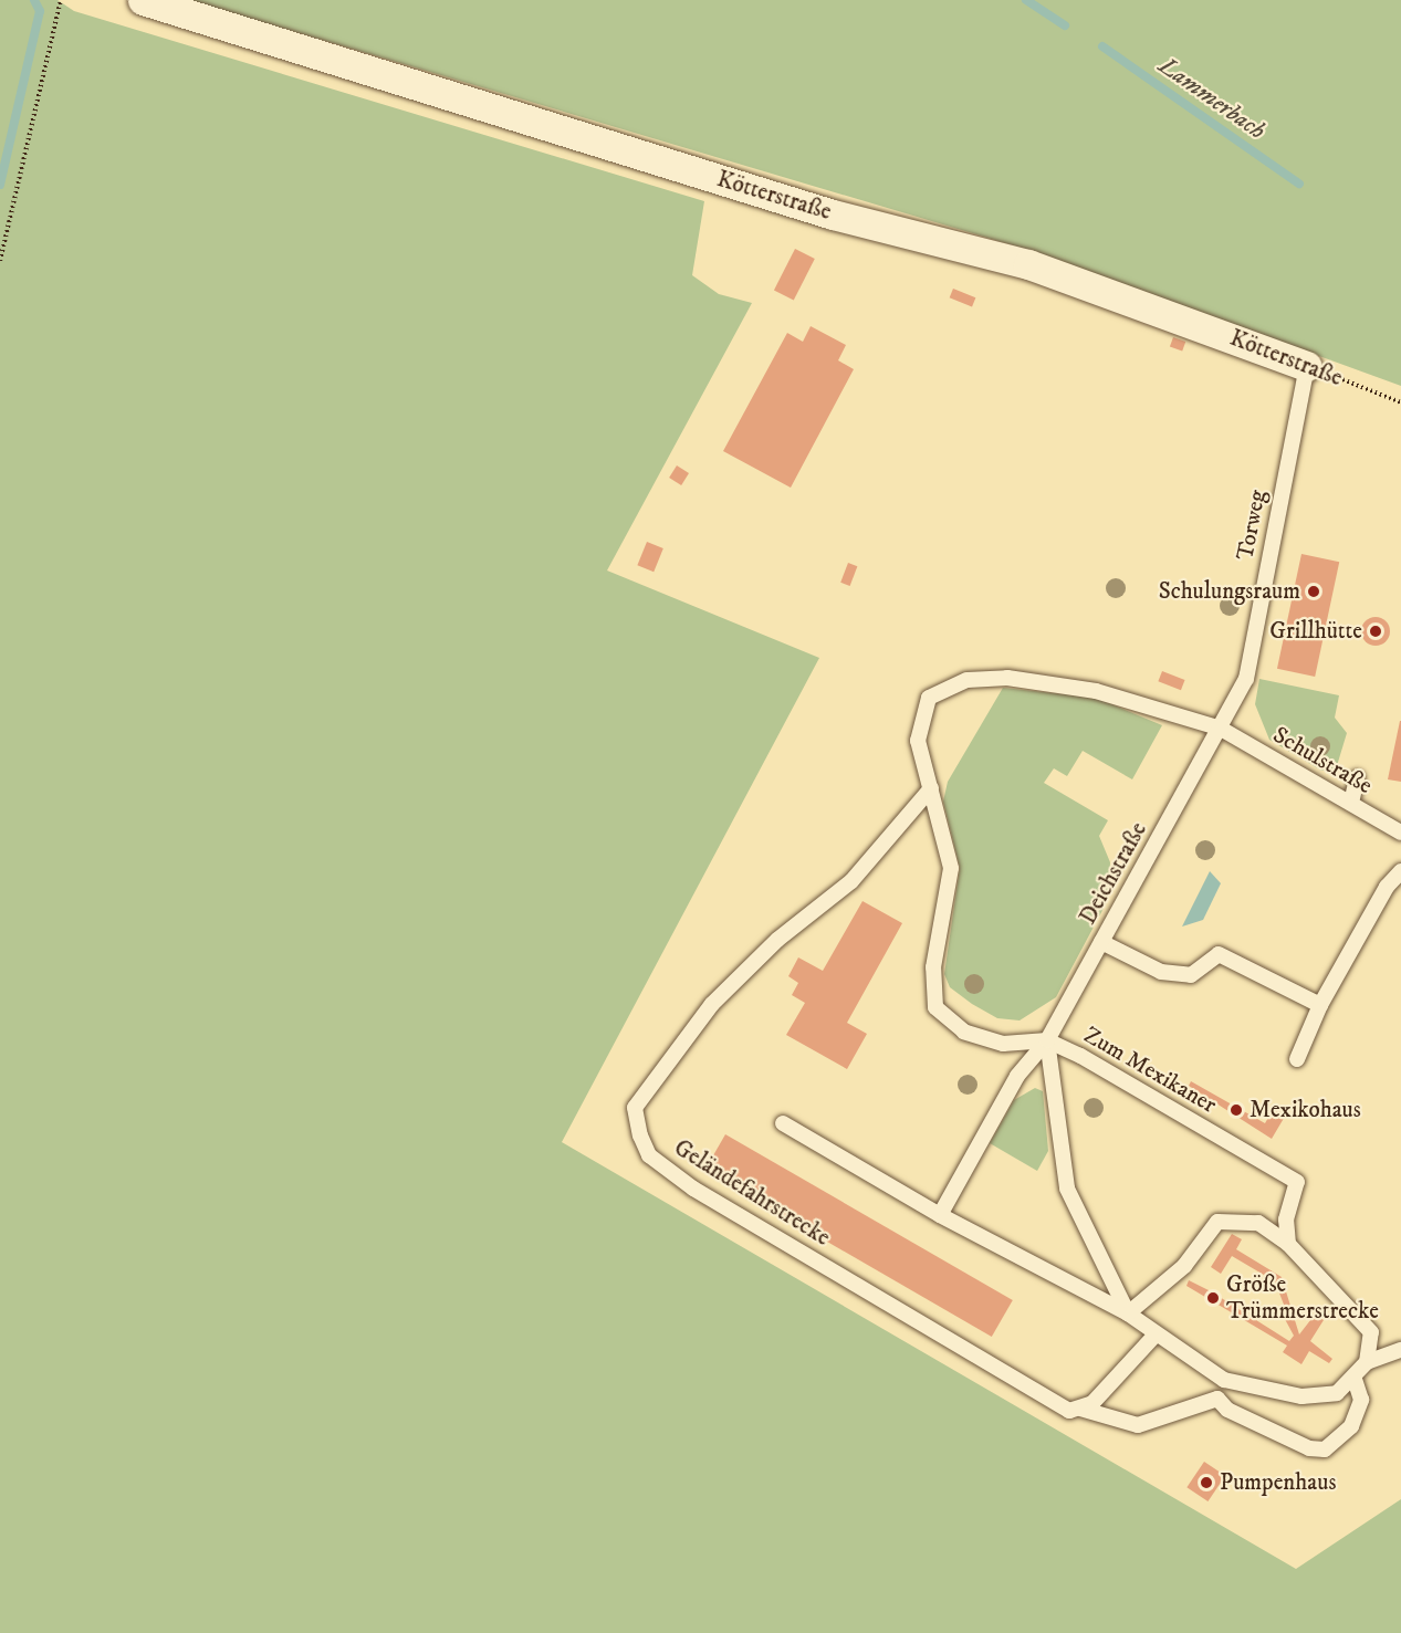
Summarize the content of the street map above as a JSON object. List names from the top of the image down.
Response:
{
  "streets": {
    "street": ["Kötterstraße"],
    "lane": [
      "Torweg",
      "Schulstraße",
      "Deichstraße",
      "Zum Mexikaner",
      "Geländefahrstrecke"
    ]
  },
  "crossings": [
    ["Kötterstraße", "Torweg"],
    ["Torweg", "Schulstraße"],
    ["Torweg", "Deichstraße"],
    ["Schulstraße", "Deichstraße"],
    ["Schulstraße", "Geländefahrstrecke"],
    ["Deichstraße", "Zum Mexikaner"]
  ],
  "water": ["Lammerbach"],
  "places": [
    "Schulungsraum",
    "Grillhütte",
    "Mexikohaus",
    "Größe Trümmerstrecke",
    "Pumpenhaus"
  ]
}
